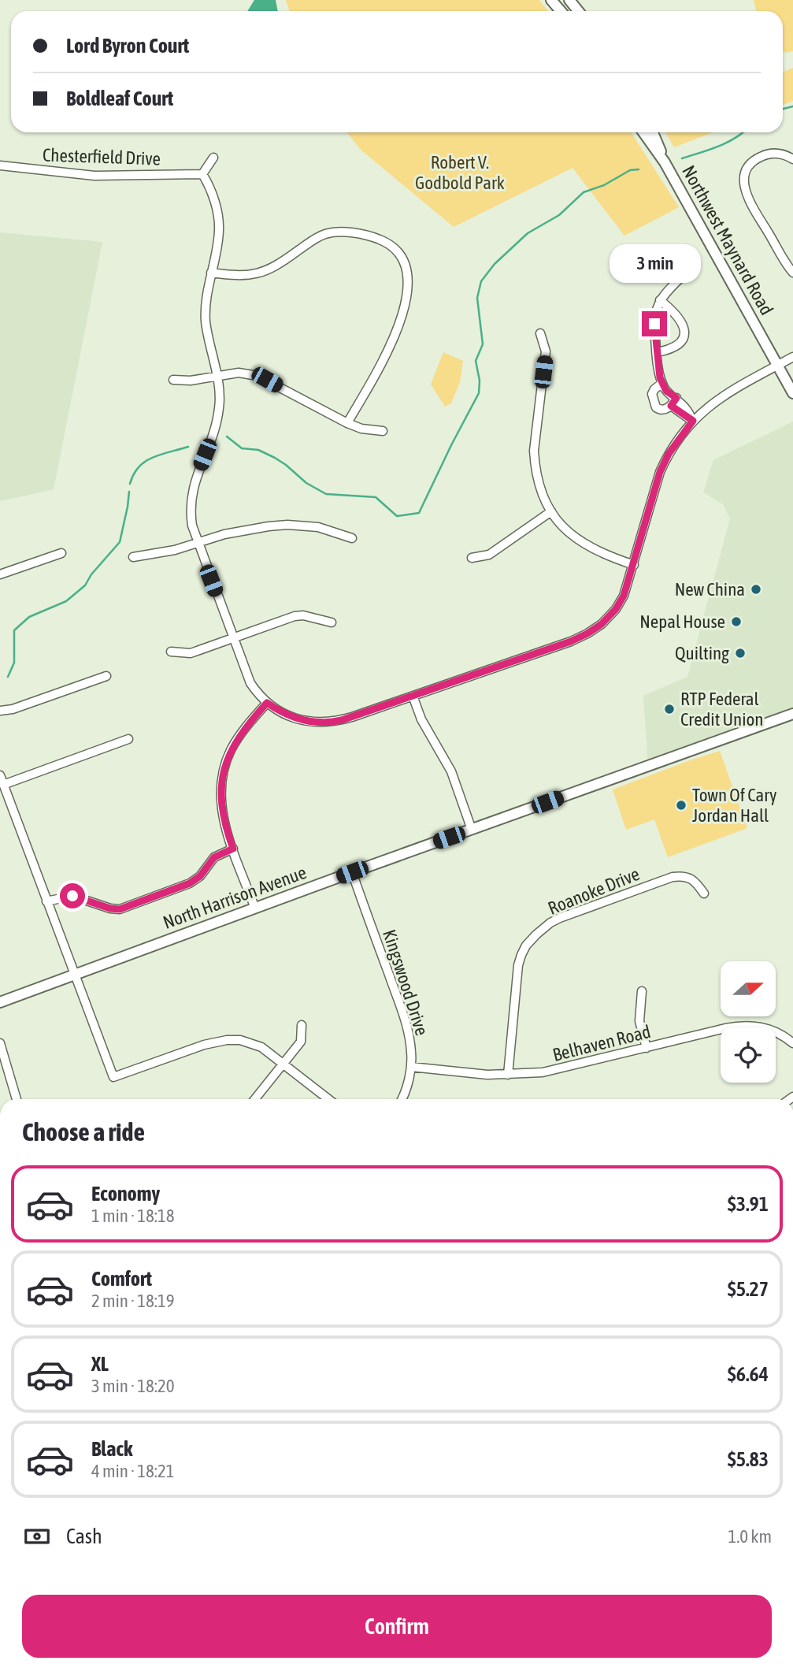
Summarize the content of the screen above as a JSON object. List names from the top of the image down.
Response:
{
  "streets": {
    "main road": ["Northwest Maynard Road", "North Harrison Avenue"],
    "street": [
      "Chesterfield Drive",
      "Roanoke Drive",
      "Kingswood Drive",
      "Belhaven Road"
    ]
  },
  "crossings": [
    ["Roanoke Drive", "Belhaven Road"],
    ["North Harrison Avenue", "Kingswood Drive"],
    ["Kingswood Drive", "Belhaven Road"]
  ],
  "parks": ["Robert V. Godbold Park"],
  "places": [
    "New China",
    "Nepal House",
    "Quilting",
    "RTP Federal Credit Union",
    "Town Of Cary Jordan Hall"
  ],
  "north": "right",
  "page": {
    "banner": ["Lord Byron Court", "Boldleaf Court"],
    "bubble": "3 min",
    "heading": "Choose a ride",
    "list": [
      {
        "name": "Economy",
        "note": "1 min · 18:18",
        "value": "$3.91"
      },
      {
        "name": "Comfort",
        "note": "2 min · 18:19",
        "value": "$5.27"
      },
      {
        "name": "XL",
        "note": "3 min · 18:20",
        "value": "$6.64"
      },
      {
        "name": "Black",
        "note": "4 min · 18:21",
        "value": "$5.83"
      }
    ],
    "pay": ["Cash", "1.0 km"],
    "buttons": "Confirm"
  }
}
